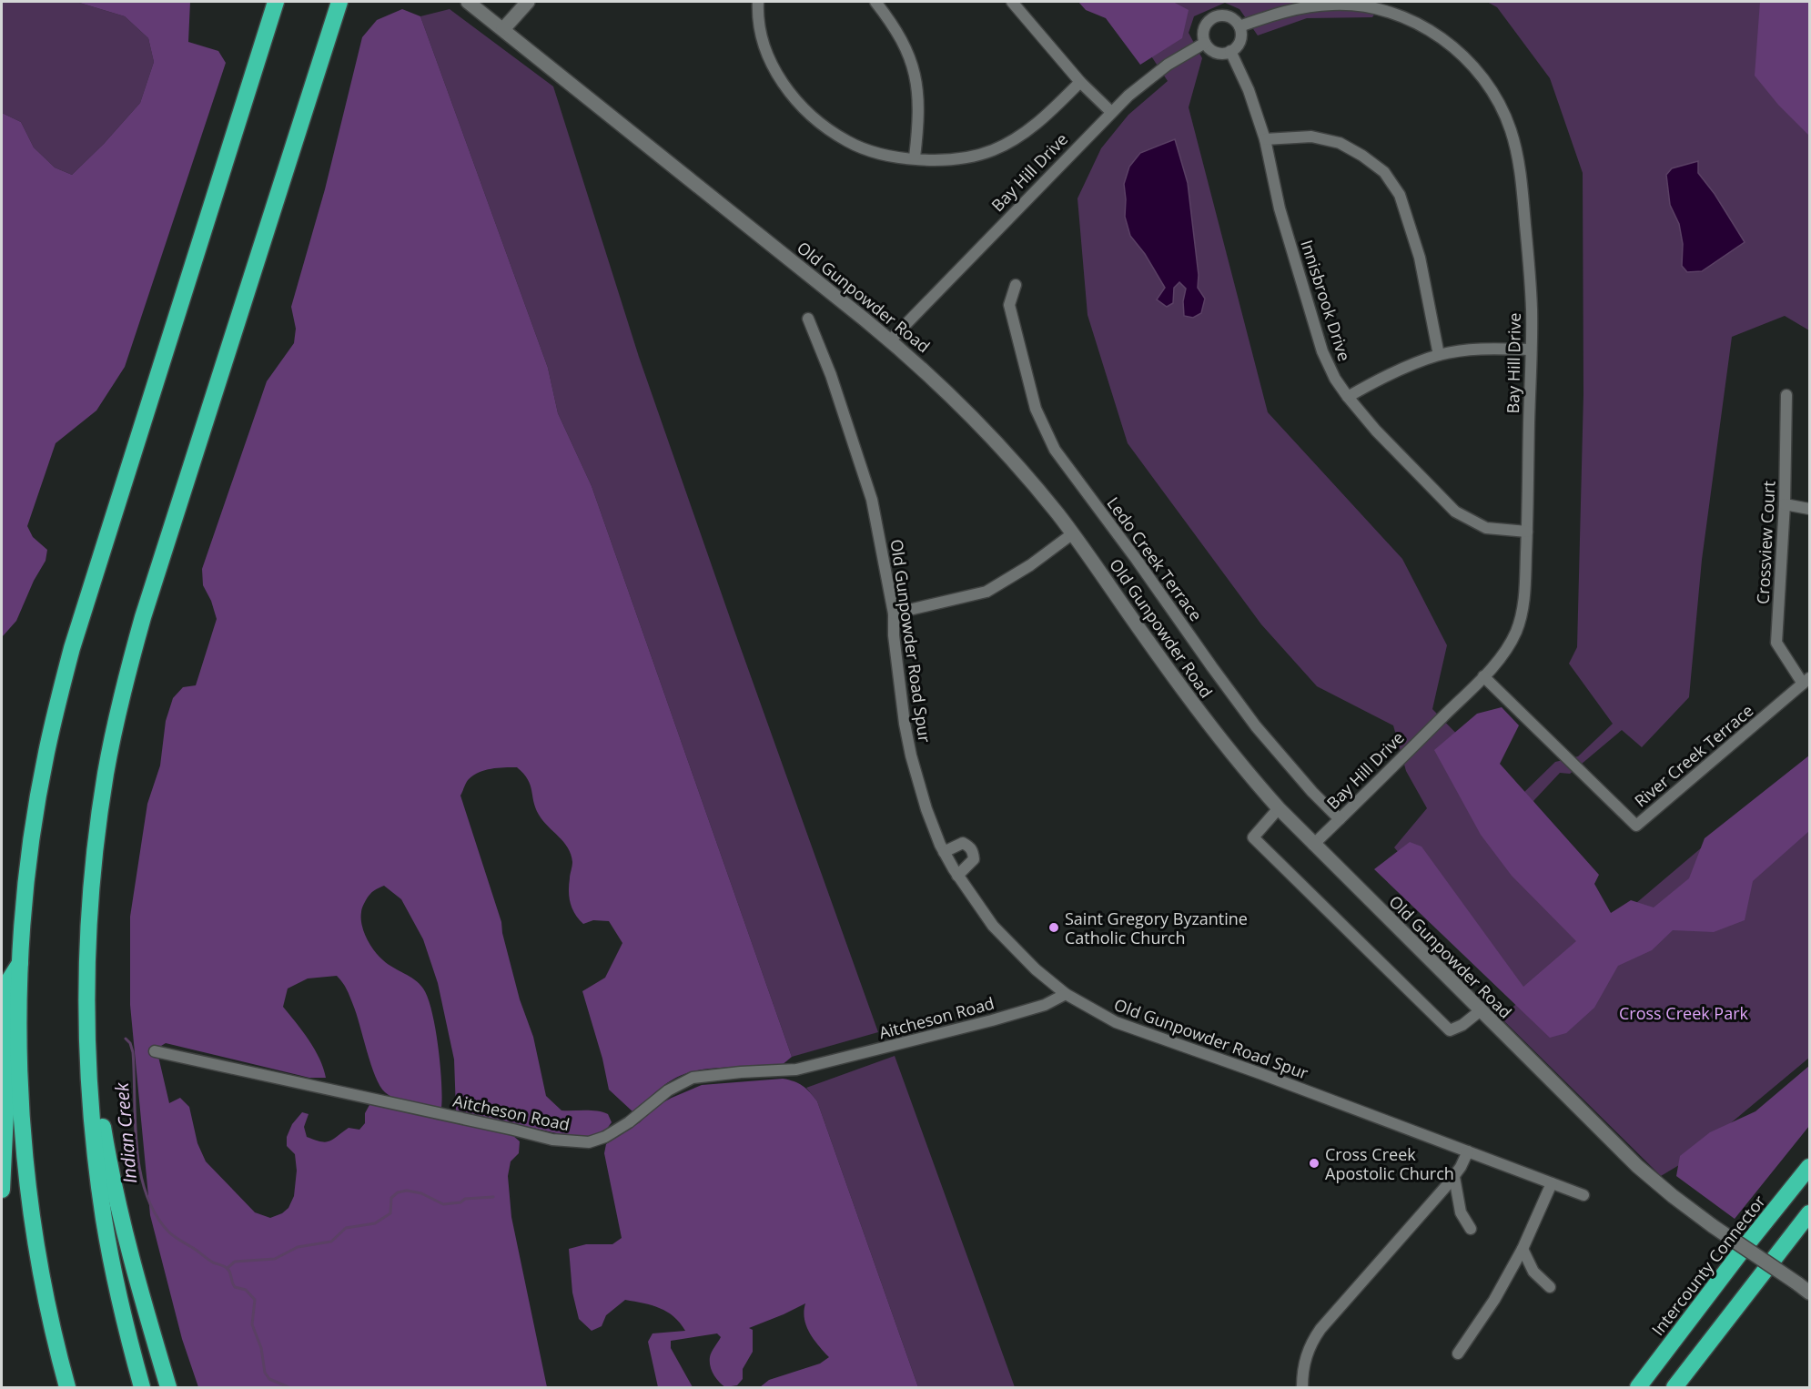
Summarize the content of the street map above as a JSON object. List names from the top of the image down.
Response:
{
  "streets": {
    "highway": ["Intercounty Connector"],
    "main road": ["Old Gunpowder Road"],
    "street": [
      "Bay Hill Drive",
      "Innisbrook Drive",
      "Crossview Court",
      "Ledo Creek Terrace",
      "Old Gunpowder Road Spur",
      "River Creek Terrace",
      "Aitcheson Road"
    ]
  },
  "crossings": [
    ["Bay Hill Drive", "Old Gunpowder Road"],
    ["Bay Hill Drive", "Innisbrook Drive"],
    ["Bay Hill Drive", "Ledo Creek Terrace"],
    ["Bay Hill Drive", "River Creek Terrace"],
    ["Crossview Court", "River Creek Terrace"],
    ["Old Gunpowder Road Spur", "Aitcheson Road"]
  ],
  "water": ["Indian Creek"],
  "parks": ["Cross Creek Park"],
  "places": ["Saint Gregory Byzantine Catholic Church", "Cross Creek Apostolic Church"]
}
